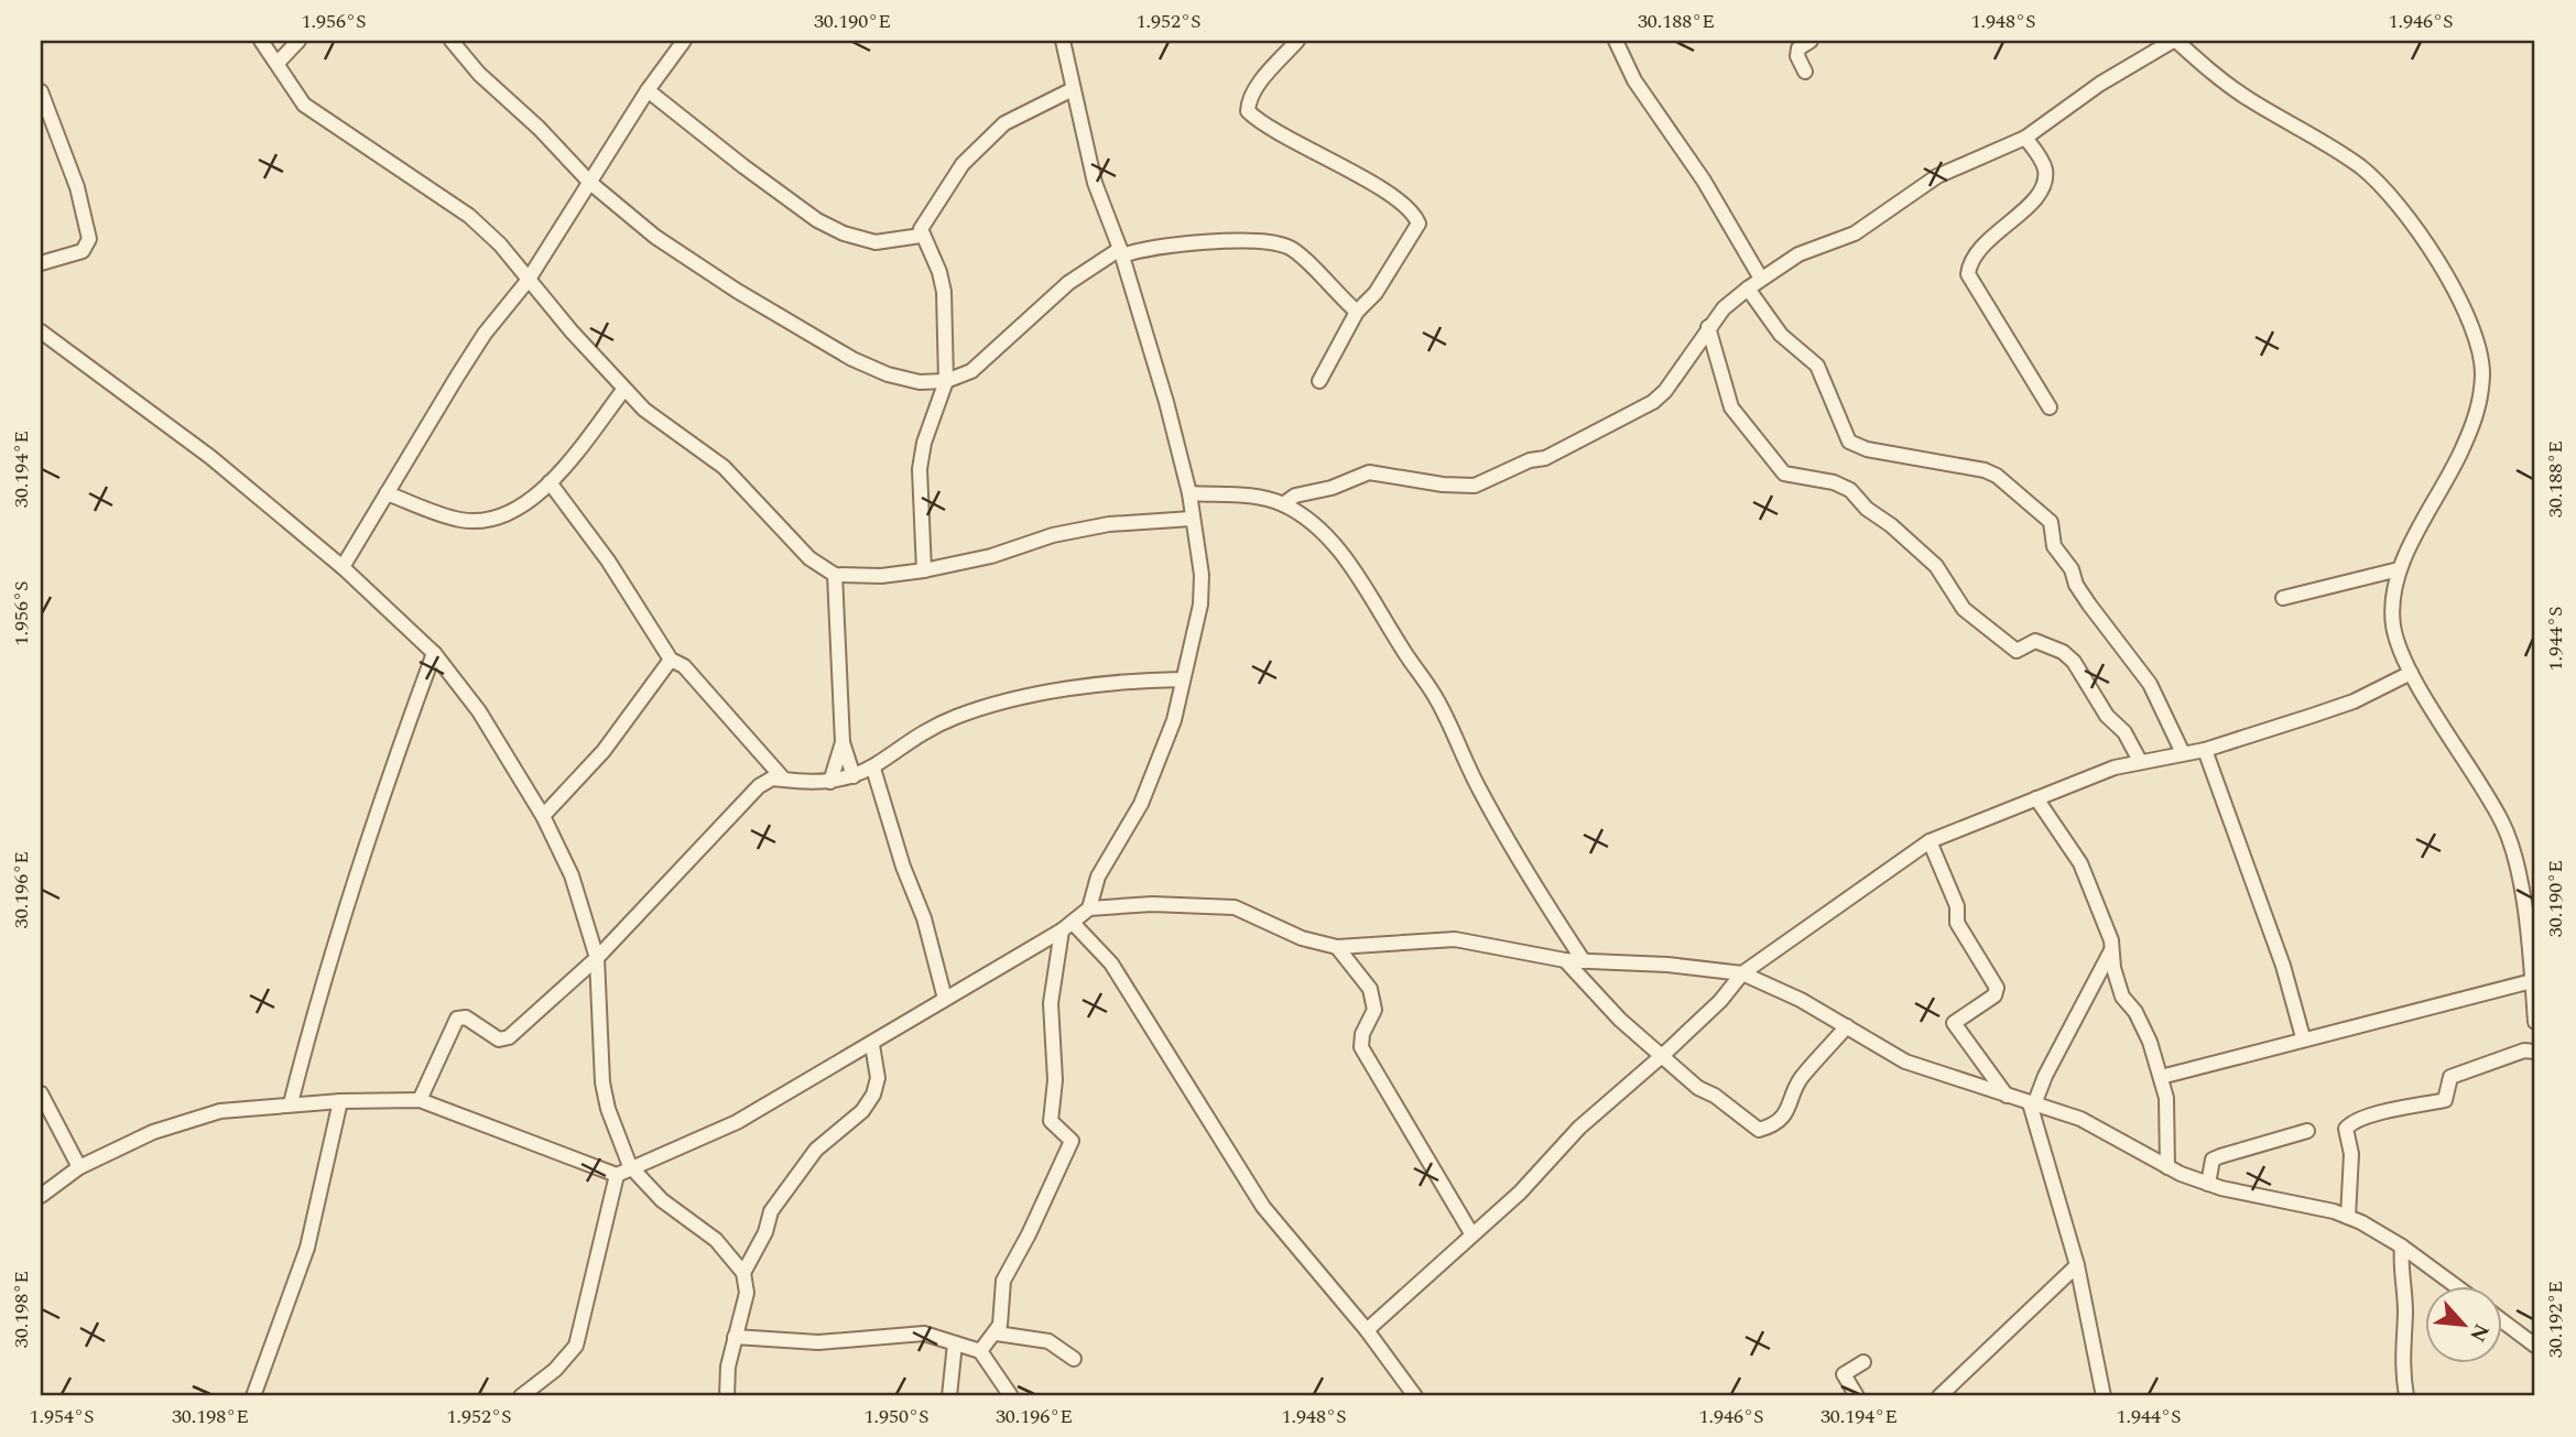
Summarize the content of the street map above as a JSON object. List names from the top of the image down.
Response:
{
  "north": "bottom right",
  "coordinates": [
    "1.956°S",
    "30.190°E",
    "1.952°S",
    "30.188°E",
    "1.948°S",
    "1.946°S",
    "30.194°E",
    "1.944°S",
    "30.196°E",
    "30.198°E",
    "30.192°E",
    "1.954°S",
    "1.950°S"
  ]
}
